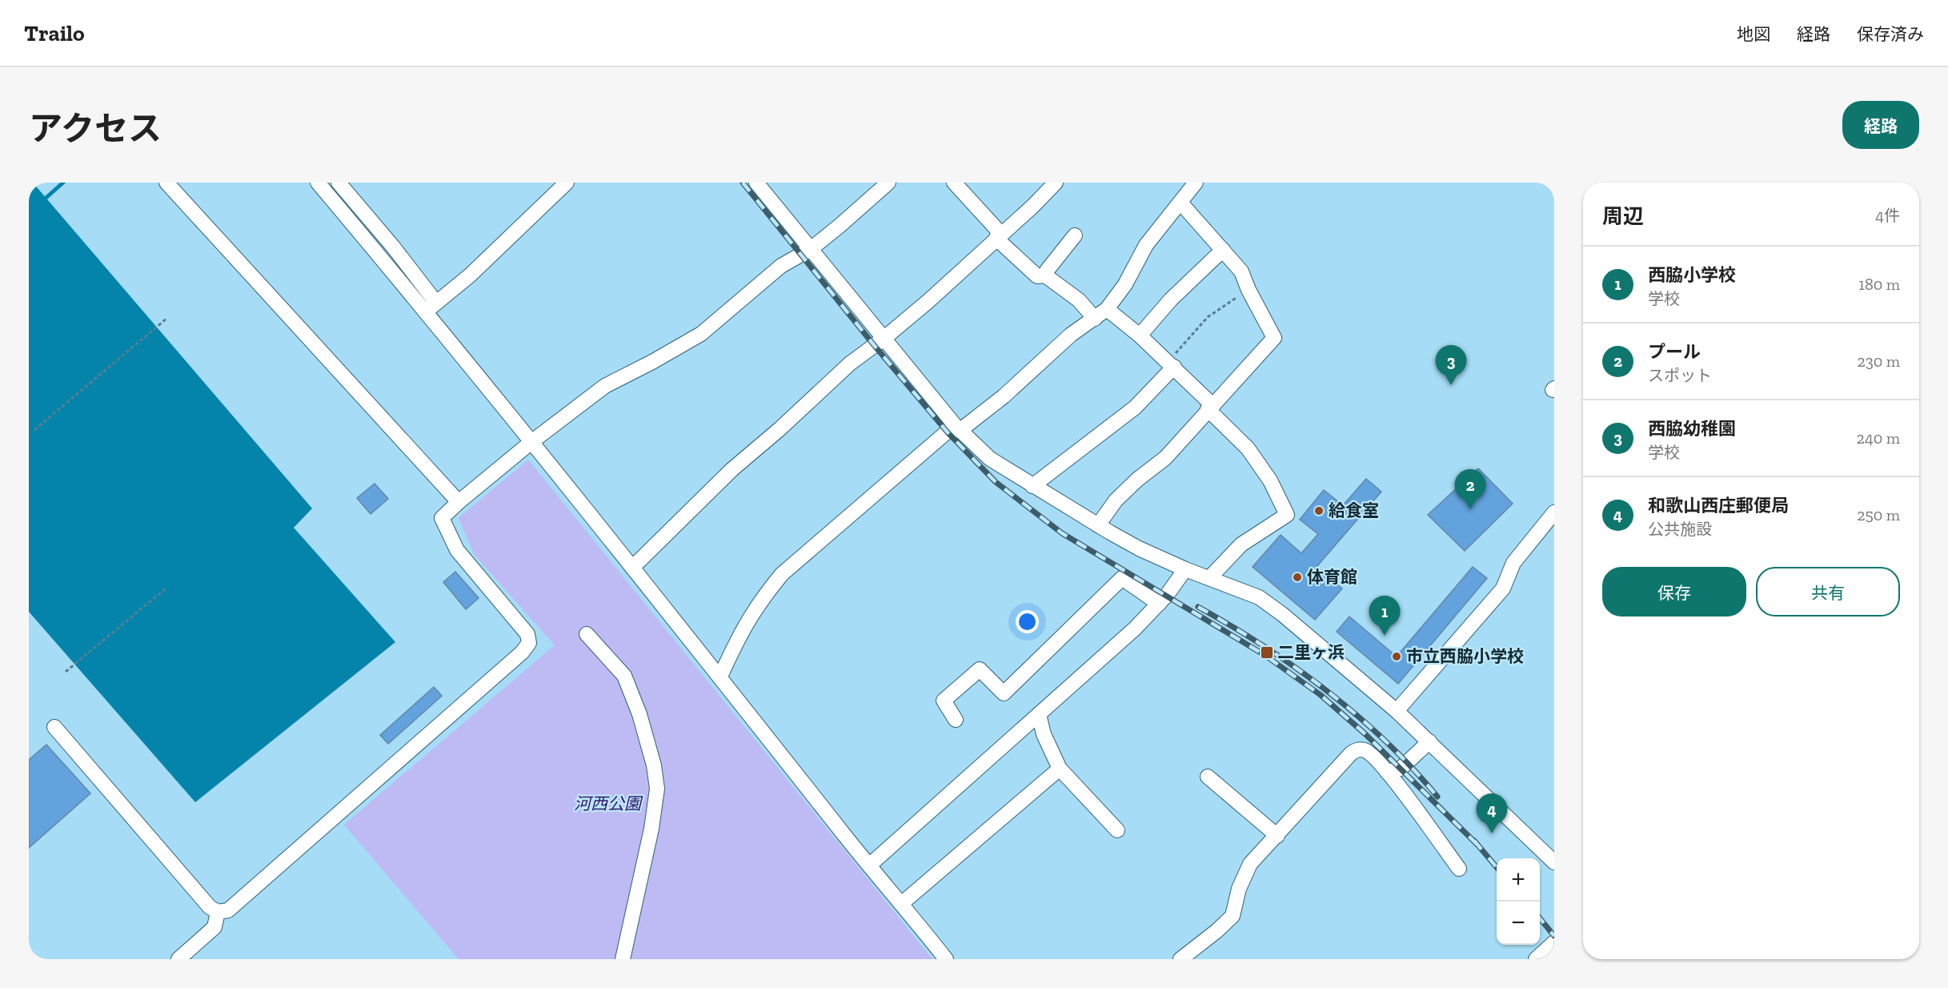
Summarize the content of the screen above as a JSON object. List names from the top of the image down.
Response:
{
  "parks": ["河西公園"],
  "places": {
    "other": ["給食室", "体育館", "市立西脇小学校"],
    "transit": ["二里ヶ浜"]
  },
  "page": {
    "header": "Trailo",
    "nav": ["地図", "経路", "保存済み"],
    "title": "アクセス",
    "buttons": [
      "経路",
      ["保存", "共有"]
    ],
    "heading": ["周辺", "4件"],
    "list": [
      {
        "mark": "1",
        "name": "西脇小学校",
        "note": "学校",
        "value": "180 m"
      },
      {
        "mark": "2",
        "name": "プール",
        "note": "スポット",
        "value": "230 m"
      },
      {
        "mark": "3",
        "name": "西脇幼稚園",
        "note": "学校",
        "value": "240 m"
      },
      {
        "mark": "4",
        "name": "和歌山西庄郵便局",
        "note": "公共施設",
        "value": "250 m"
      }
    ],
    "pins": [
      "3",
      "2",
      "1",
      "4"
    ],
    "map_buttons": ["+", "−"]
  }
}
